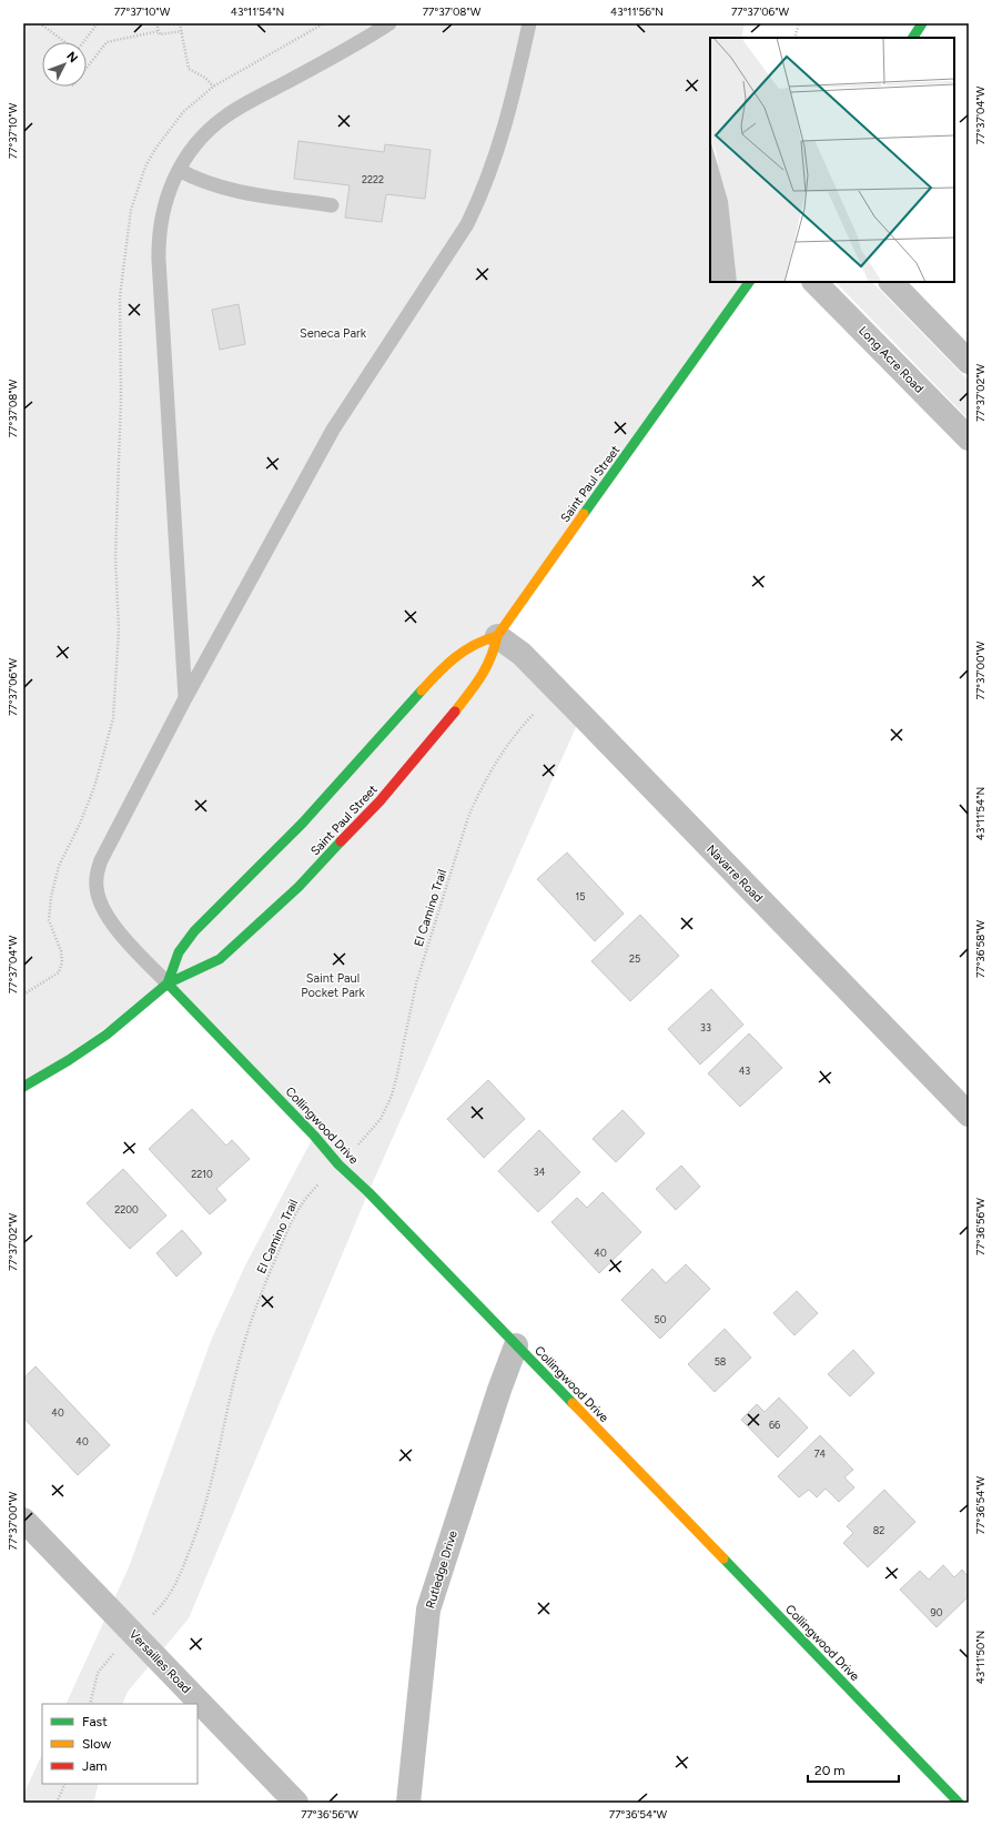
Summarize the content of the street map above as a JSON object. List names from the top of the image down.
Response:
{
  "streets": {
    "main road": ["Saint Paul Street", "Collingwood Drive"],
    "street": [
      "Long Acre Road",
      "Navarre Road",
      "Rutledge Drive",
      "Versailles Road"
    ],
    "path": ["El Camino Trail"]
  },
  "crossings": [
    ["Saint Paul Street", "Navarre Road"],
    ["Saint Paul Street", "Collingwood Drive"],
    ["El Camino Trail", "Collingwood Drive"],
    ["El Camino Trail", "Versailles Road"],
    ["Collingwood Drive", "Rutledge Drive"]
  ],
  "parks": ["Seneca Park", "Saint Paul Pocket Park"],
  "house_numbers": [
    "2222",
    "15",
    "25",
    "33",
    "43",
    "34",
    "2210",
    "2200",
    "40",
    "50",
    "58",
    "40",
    "66",
    "40",
    "74",
    "82",
    "90"
  ],
  "legend": ["Fast", "Slow", "Jam"],
  "scale_bar": "20 m",
  "north": "top right",
  "coordinates": [
    "77°37'10\"W",
    "43°11'54\"N",
    "77°37'08\"W",
    "43°11'56\"N",
    "77°37'06\"W",
    "77°37'04\"W",
    "77°37'02\"W",
    "77°37'00\"W",
    "77°36'58\"W",
    "77°36'56\"W",
    "77°36'54\"W",
    "43°11'50\"N"
  ]
}
